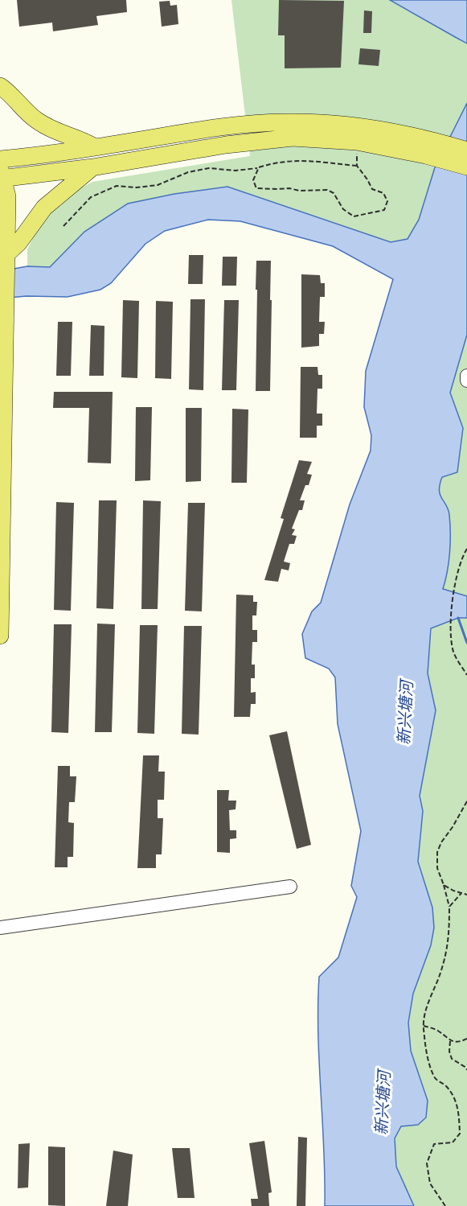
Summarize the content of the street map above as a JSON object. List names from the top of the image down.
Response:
{
  "water": ["新兴塘河"]
}
